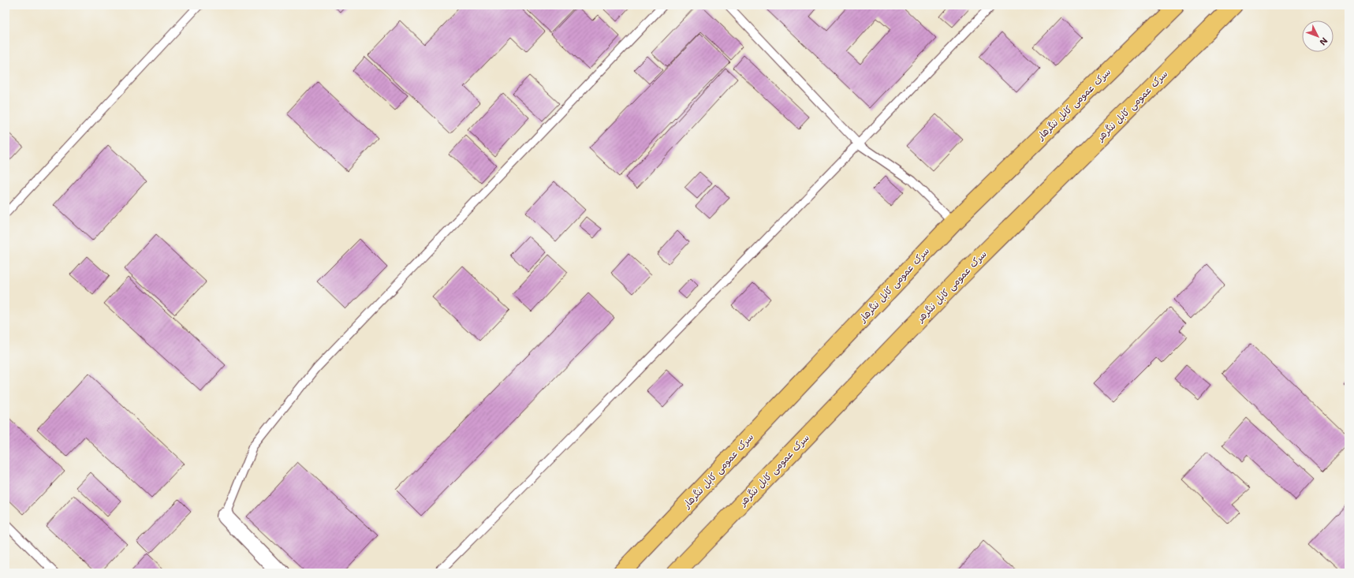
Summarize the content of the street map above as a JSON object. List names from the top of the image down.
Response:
{
  "streets": {
    "highway": ["سرک عمومی کابل ننگرهار", "سرک عمومی کابل ننگرهر"]
  },
  "north": "bottom right"
}
